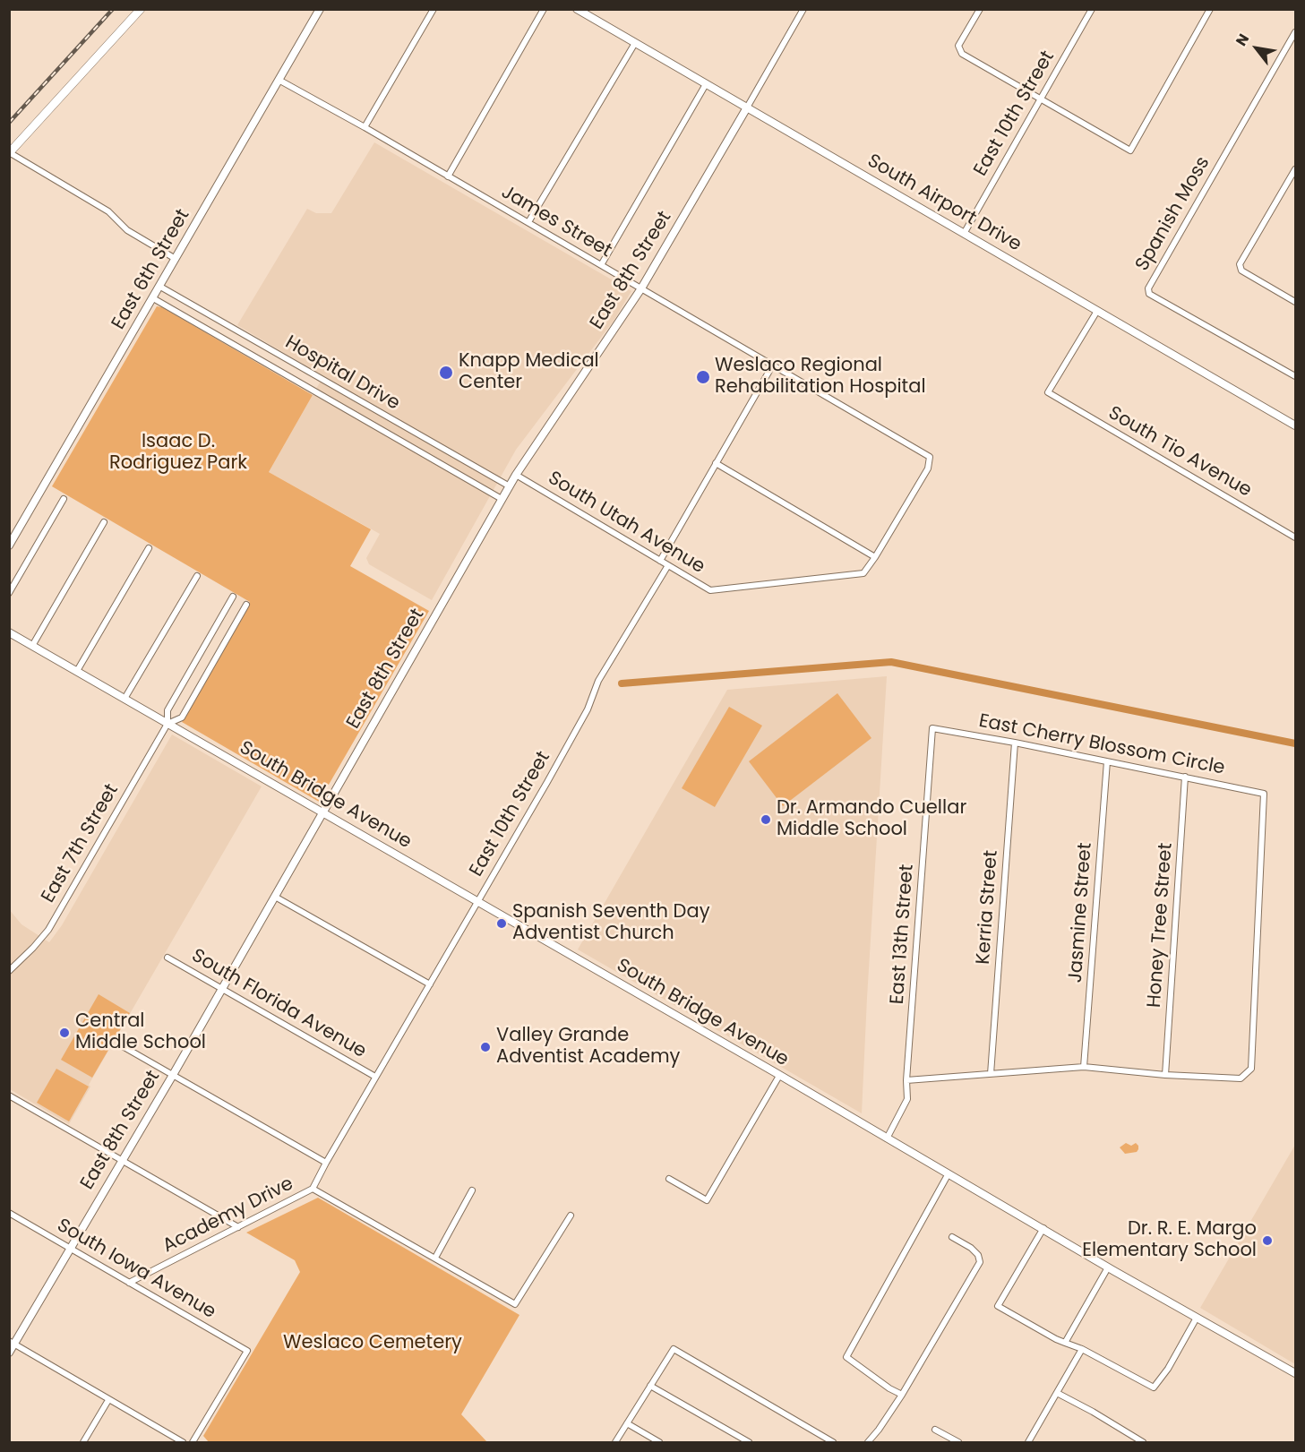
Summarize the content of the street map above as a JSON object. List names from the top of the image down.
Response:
{
  "streets": {
    "street": [
      "East 10th Street",
      "South Airport Drive",
      "Spanish Moss",
      "James Street",
      "East 6th Street",
      "East 8th Street",
      "Hospital Drive",
      "South Tio Avenue",
      "South Utah Avenue",
      "East Cherry Blossom Circle",
      "South Bridge Avenue",
      "East 7th Street",
      "Kerria Street",
      "Jasmine Street",
      "Honey Tree Street",
      "East 13th Street",
      "South Florida Avenue",
      "Academy Drive",
      "South Iowa Avenue"
    ]
  },
  "crossings": [
    ["East 10th Street", "South Airport Drive"],
    ["East 10th Street", "South Utah Avenue"],
    ["East 10th Street", "South Bridge Avenue"],
    ["East 10th Street", "South Florida Avenue"],
    ["East 10th Street", "Academy Drive"],
    ["South Airport Drive", "East 8th Street"],
    ["South Airport Drive", "South Tio Avenue"],
    ["James Street", "East 6th Street"],
    ["James Street", "East 8th Street"],
    ["James Street", "South Utah Avenue"],
    ["East 6th Street", "Hospital Drive"],
    ["East 8th Street", "Hospital Drive"],
    ["East 8th Street", "South Utah Avenue"],
    ["East 8th Street", "South Bridge Avenue"],
    ["East 8th Street", "South Florida Avenue"],
    ["East 8th Street", "South Iowa Avenue"],
    ["East Cherry Blossom Circle", "Kerria Street"],
    ["East Cherry Blossom Circle", "Jasmine Street"],
    ["East Cherry Blossom Circle", "Honey Tree Street"],
    ["East Cherry Blossom Circle", "East 13th Street"],
    ["South Bridge Avenue", "East 7th Street"],
    ["South Bridge Avenue", "East 13th Street"],
    ["South Florida Avenue", "Academy Drive"],
    ["Academy Drive", "South Iowa Avenue"]
  ],
  "parks": ["Isaac D. Rodriguez Park", "Weslaco Cemetery"],
  "places": [
    "Knapp Medical Center",
    "Weslaco Regional Rehabilitation Hospital",
    "Dr. Armando Cuellar Middle School",
    "Spanish Seventh Day Adventist Church",
    "Central Middle School",
    "Valley Grande Adventist Academy",
    "Dr. R. E. Margo Elementary School"
  ],
  "north": "top left"
}
